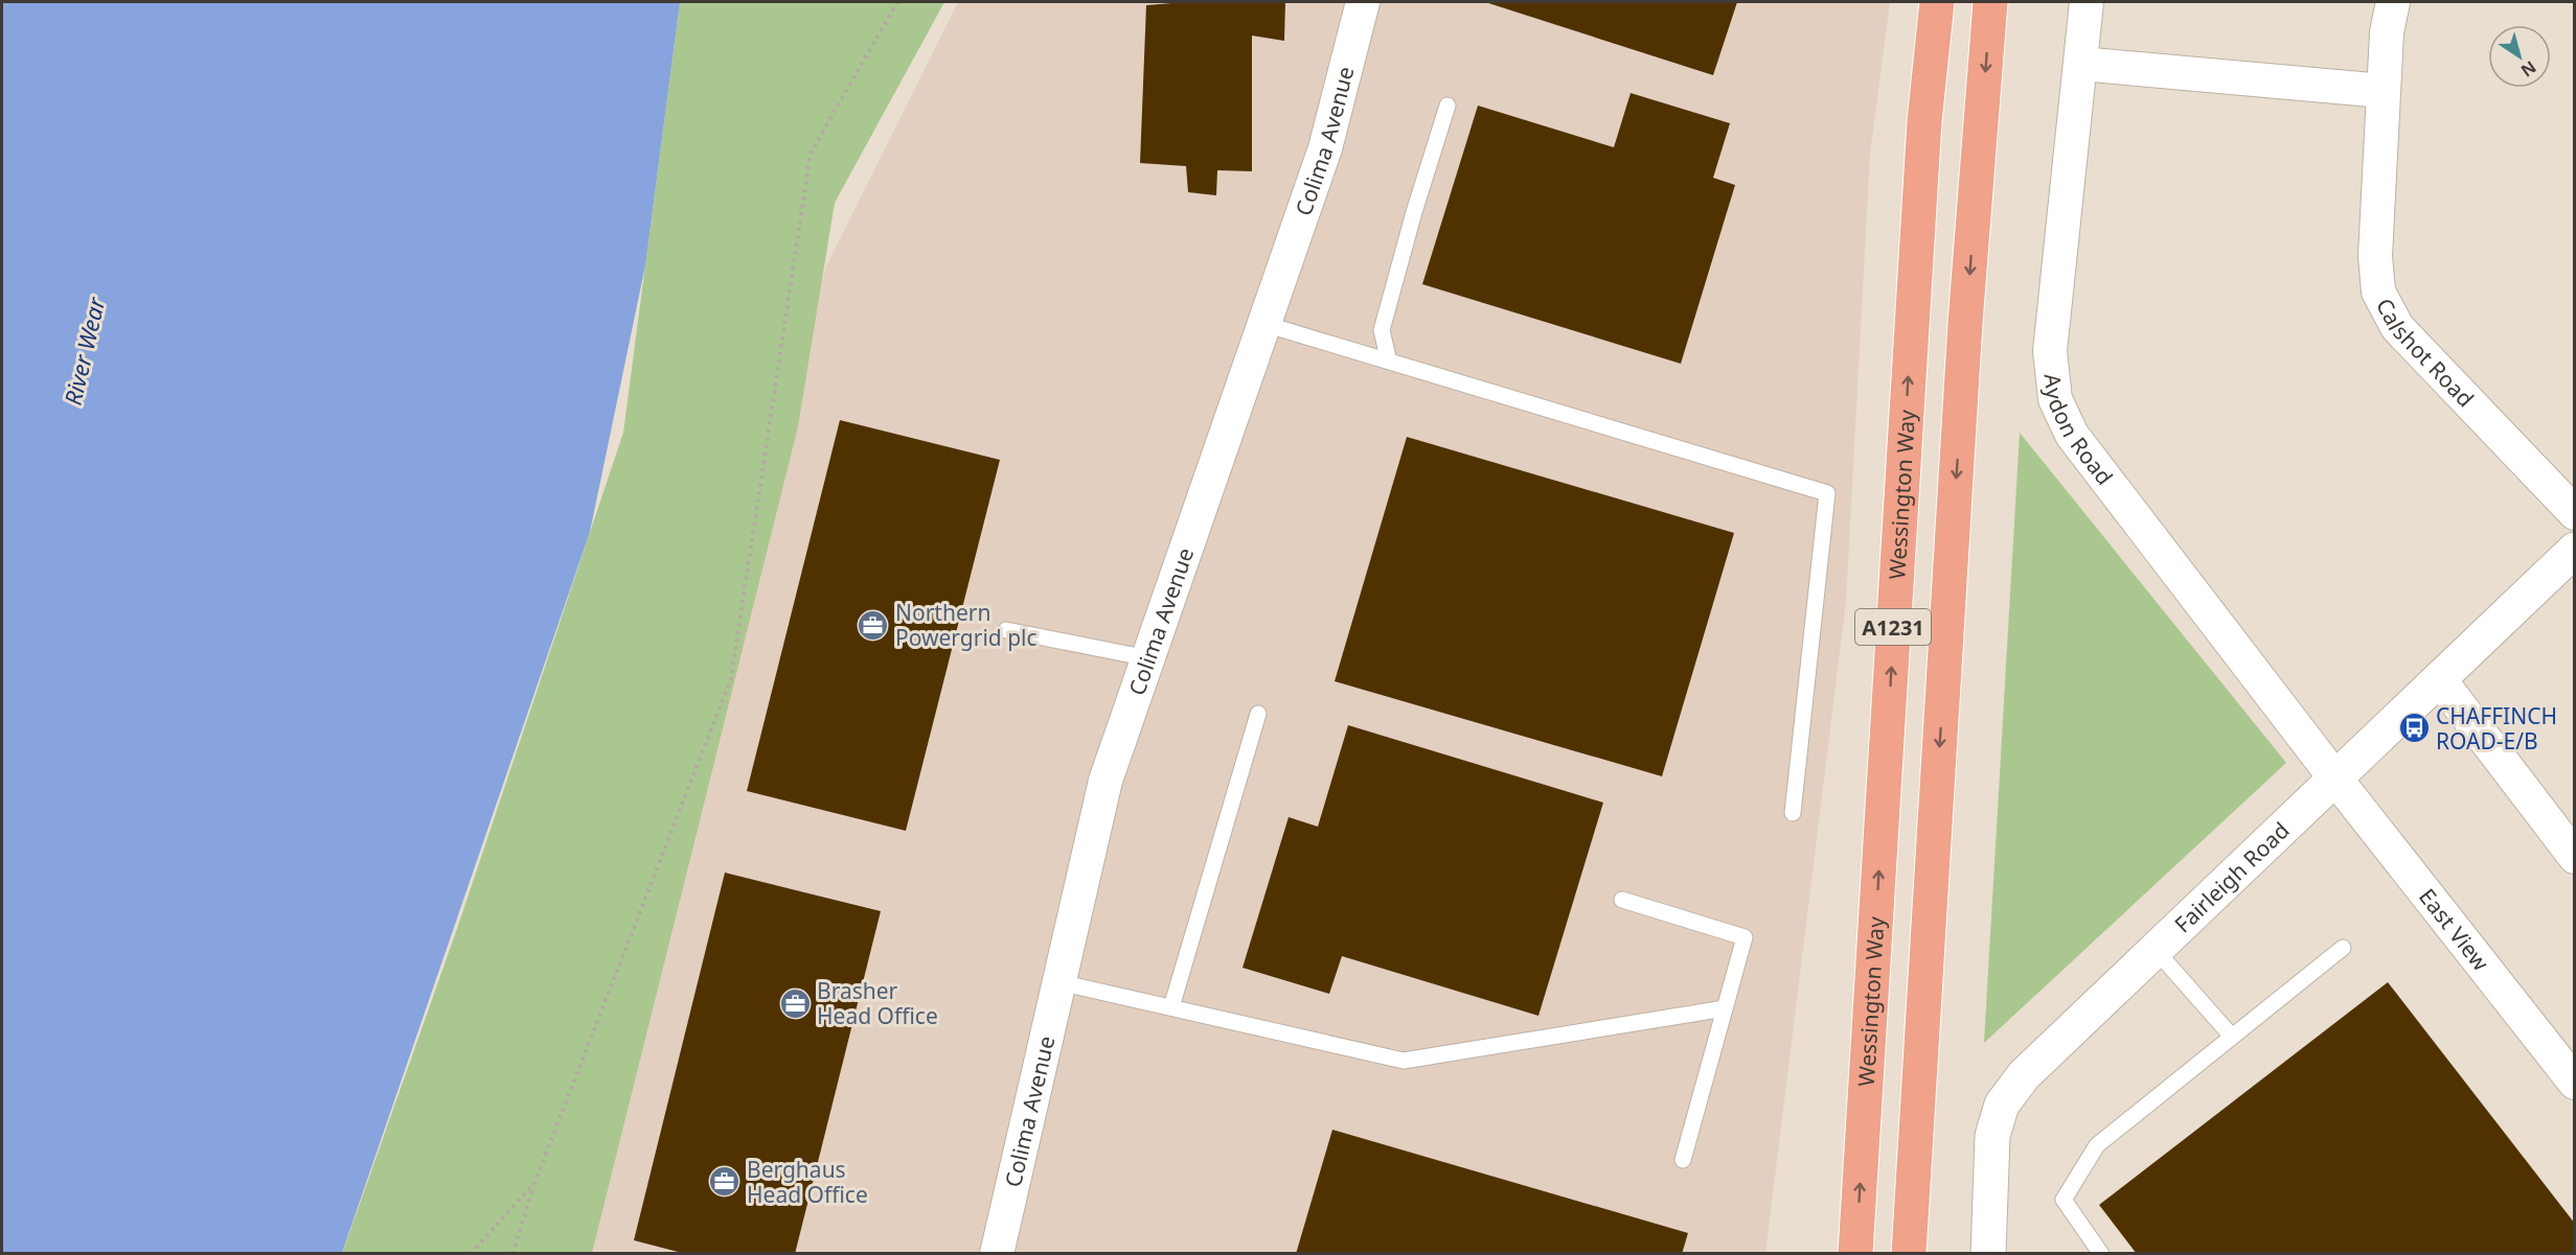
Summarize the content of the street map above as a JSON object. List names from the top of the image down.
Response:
{
  "streets": {
    "highway": ["Wessington Way", "A1231"],
    "street": [
      "Colima Avenue",
      "Calshot Road",
      "Aydon Road",
      "Fairleigh Road",
      "East View"
    ]
  },
  "crossings": [
    ["Aydon Road", "Fairleigh Road"],
    ["Aydon Road", "East View"],
    ["Fairleigh Road", "East View"]
  ],
  "water": ["River Wear"],
  "places": {
    "office": ["Northern Powergrid plc", "Brasher Head Office", "Berghaus Head Office"],
    "bus stop": ["CHAFFINCH ROAD-E/B"]
  },
  "north": "bottom right"
}
